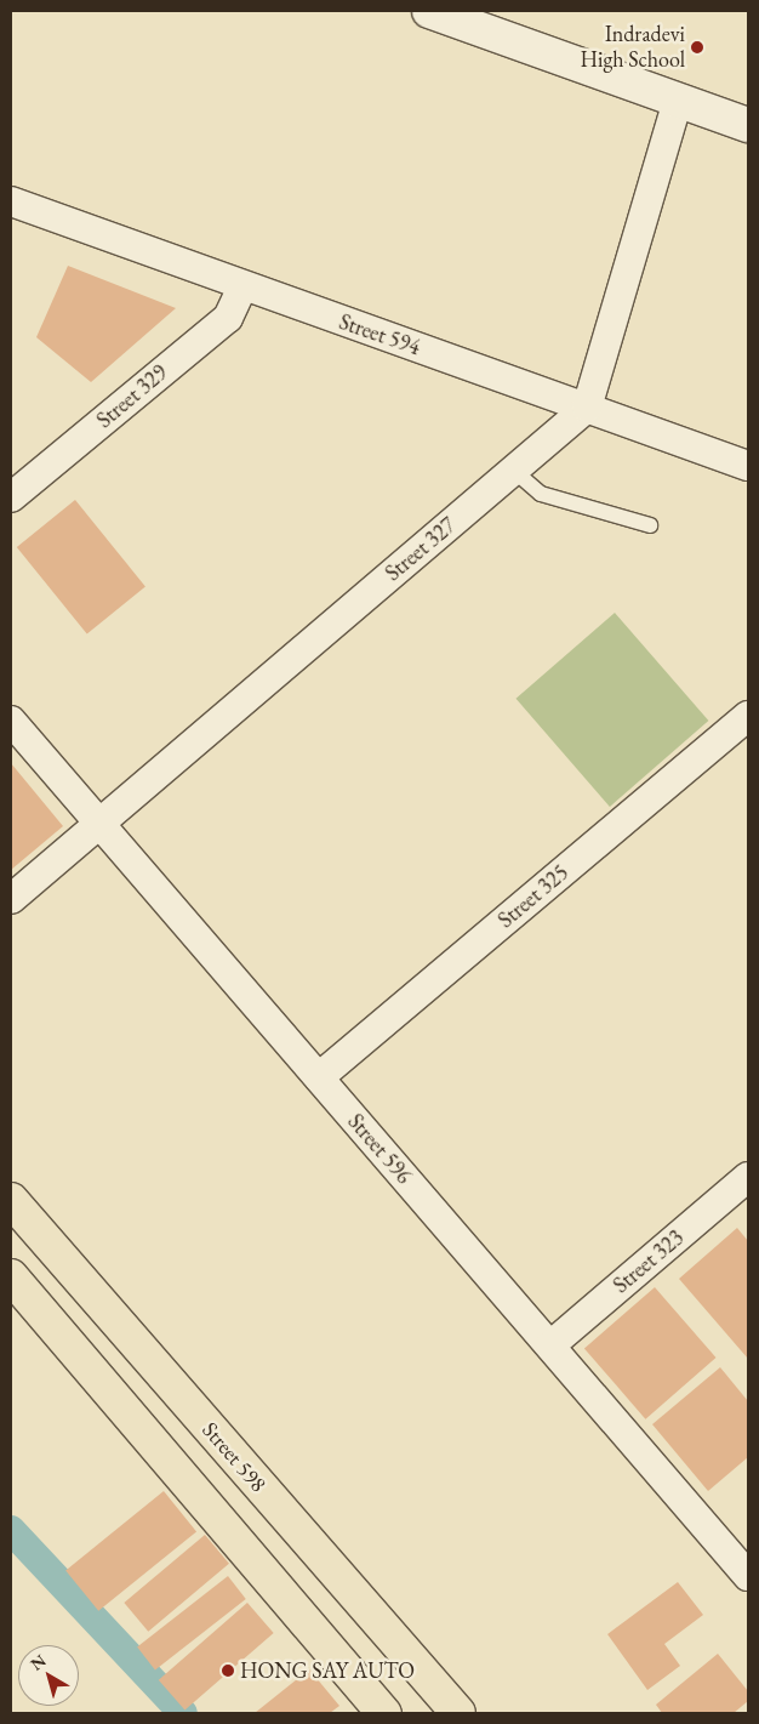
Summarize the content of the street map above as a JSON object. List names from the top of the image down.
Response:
{
  "streets": {
    "main road": ["Street 598"],
    "street": [
      "Street 594",
      "Street 329",
      "Street 327",
      "Street 325",
      "Street 596",
      "Street 323"
    ]
  },
  "crossings": [
    ["Street 594", "Street 329"],
    ["Street 594", "Street 327"],
    ["Street 327", "Street 596"],
    ["Street 325", "Street 596"],
    ["Street 596", "Street 323"]
  ],
  "places": ["Indradevi High School", "HONG SAY AUTO"],
  "north": "top left"
}
